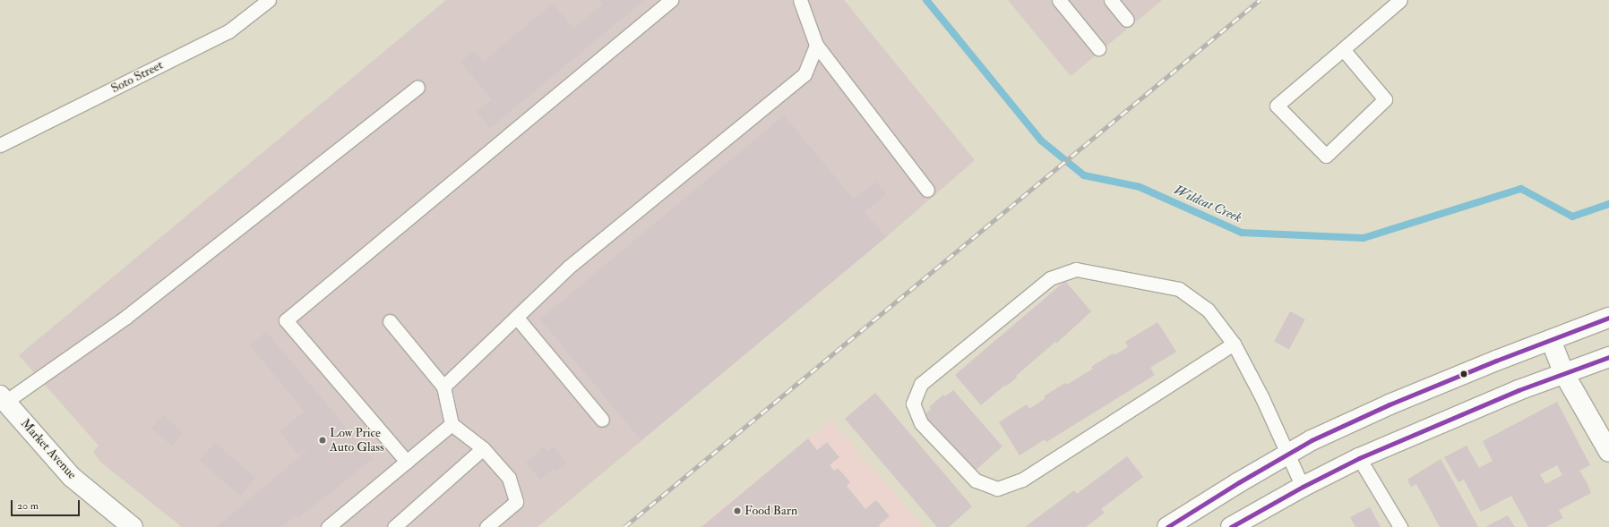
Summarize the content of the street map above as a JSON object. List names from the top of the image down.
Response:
{
  "streets": {
    "main road": ["Market Avenue"],
    "lane": ["Soto Street"]
  },
  "water": ["Wildcat Creek"],
  "places": ["Low Price Auto Glass", "Food Barn"],
  "scale_bar": "20 m"
}
